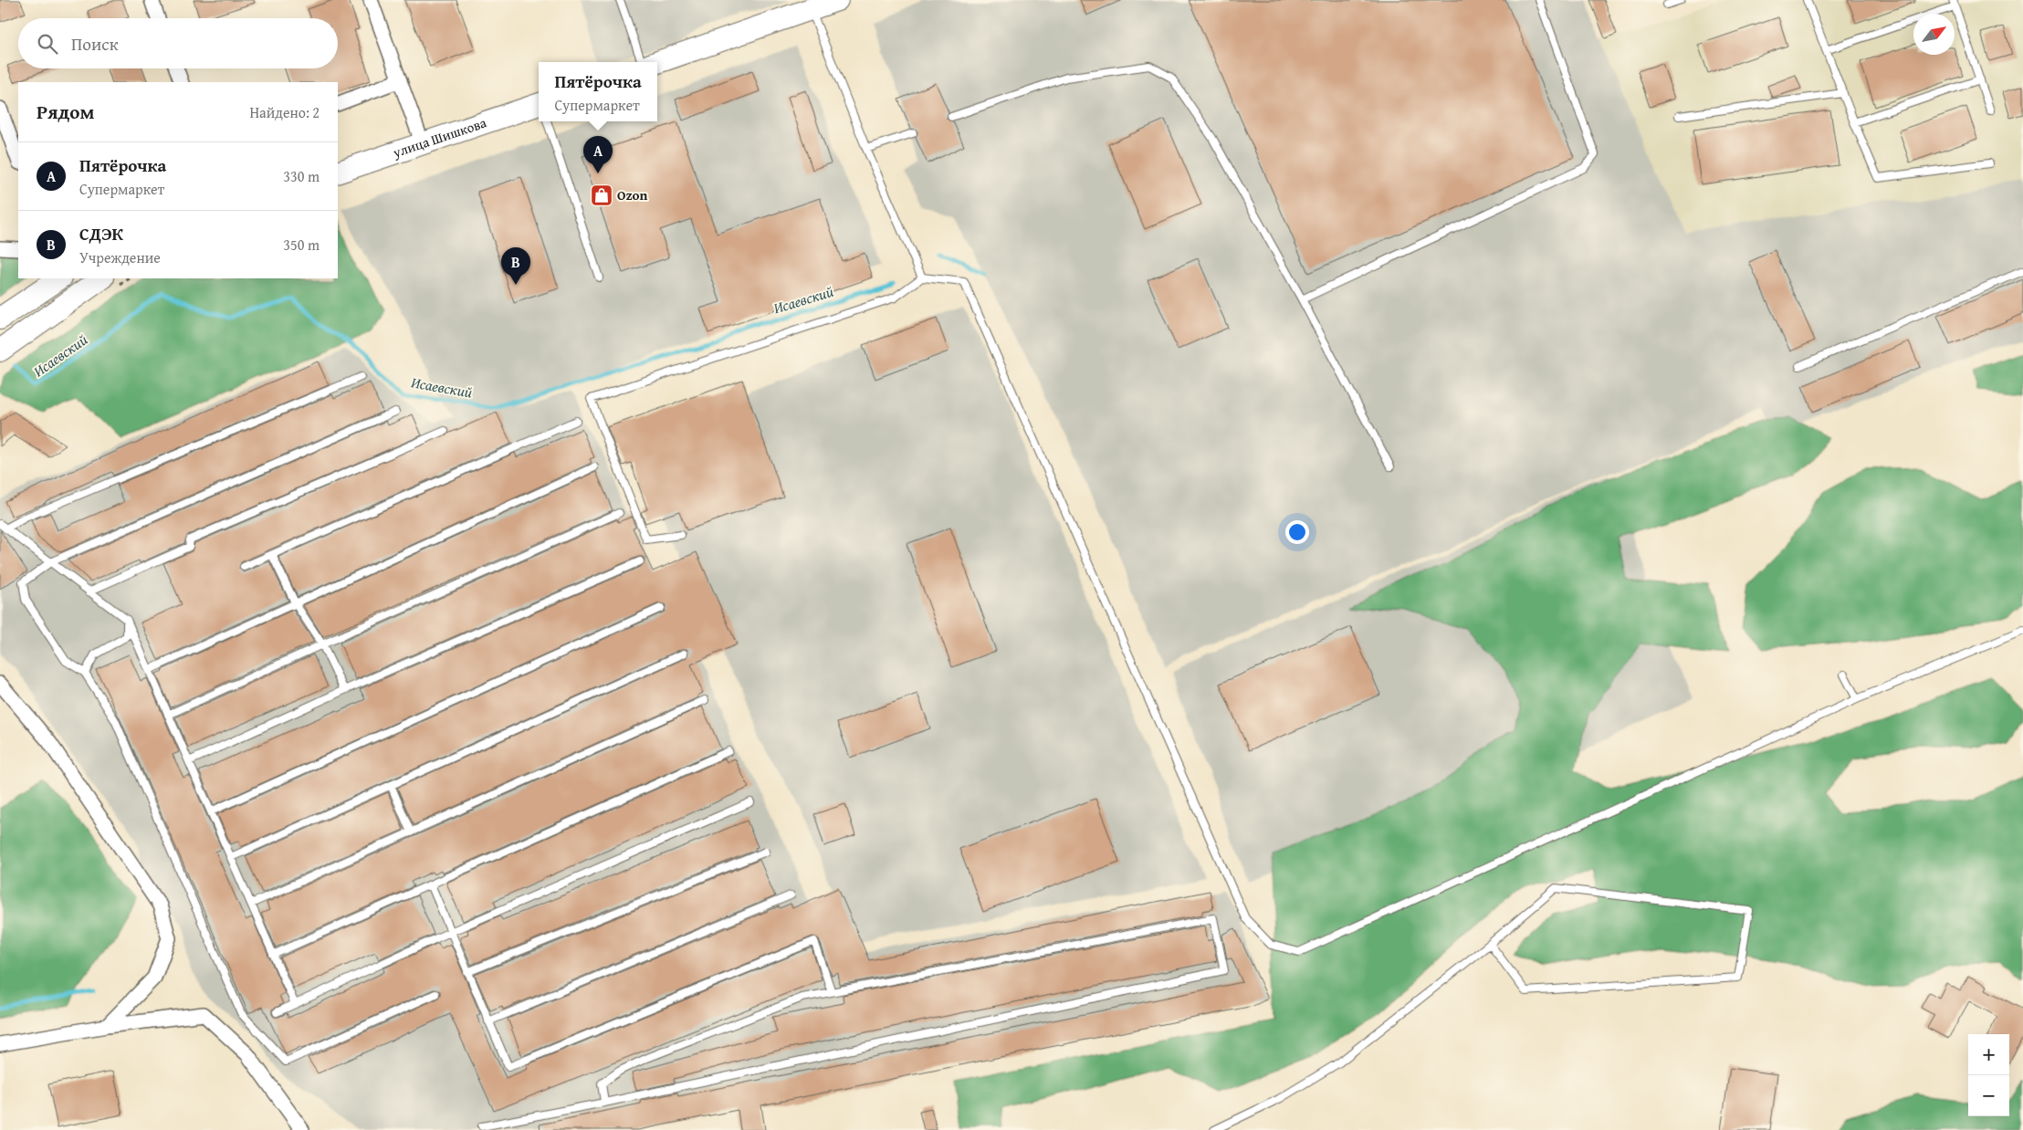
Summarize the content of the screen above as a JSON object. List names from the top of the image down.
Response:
{
  "streets": {
    "main road": ["улица Шишкова"]
  },
  "water": ["Исаевский"],
  "places": {
    "shop": ["Ozon"]
  },
  "north": "top right",
  "page": {
    "search": "Поиск",
    "popup": ["Пятёрочка", "Супермаркет"],
    "heading": ["Рядом", "Найдено: 2"],
    "pins": ["A", "B"],
    "list": [
      {
        "mark": "A",
        "name": "Пятёрочка",
        "note": "Супермаркет",
        "value": "330 m"
      },
      {
        "mark": "B",
        "name": "СДЭК",
        "note": "Учреждение",
        "value": "350 m"
      }
    ],
    "map_buttons": ["+", "−"]
  }
}
